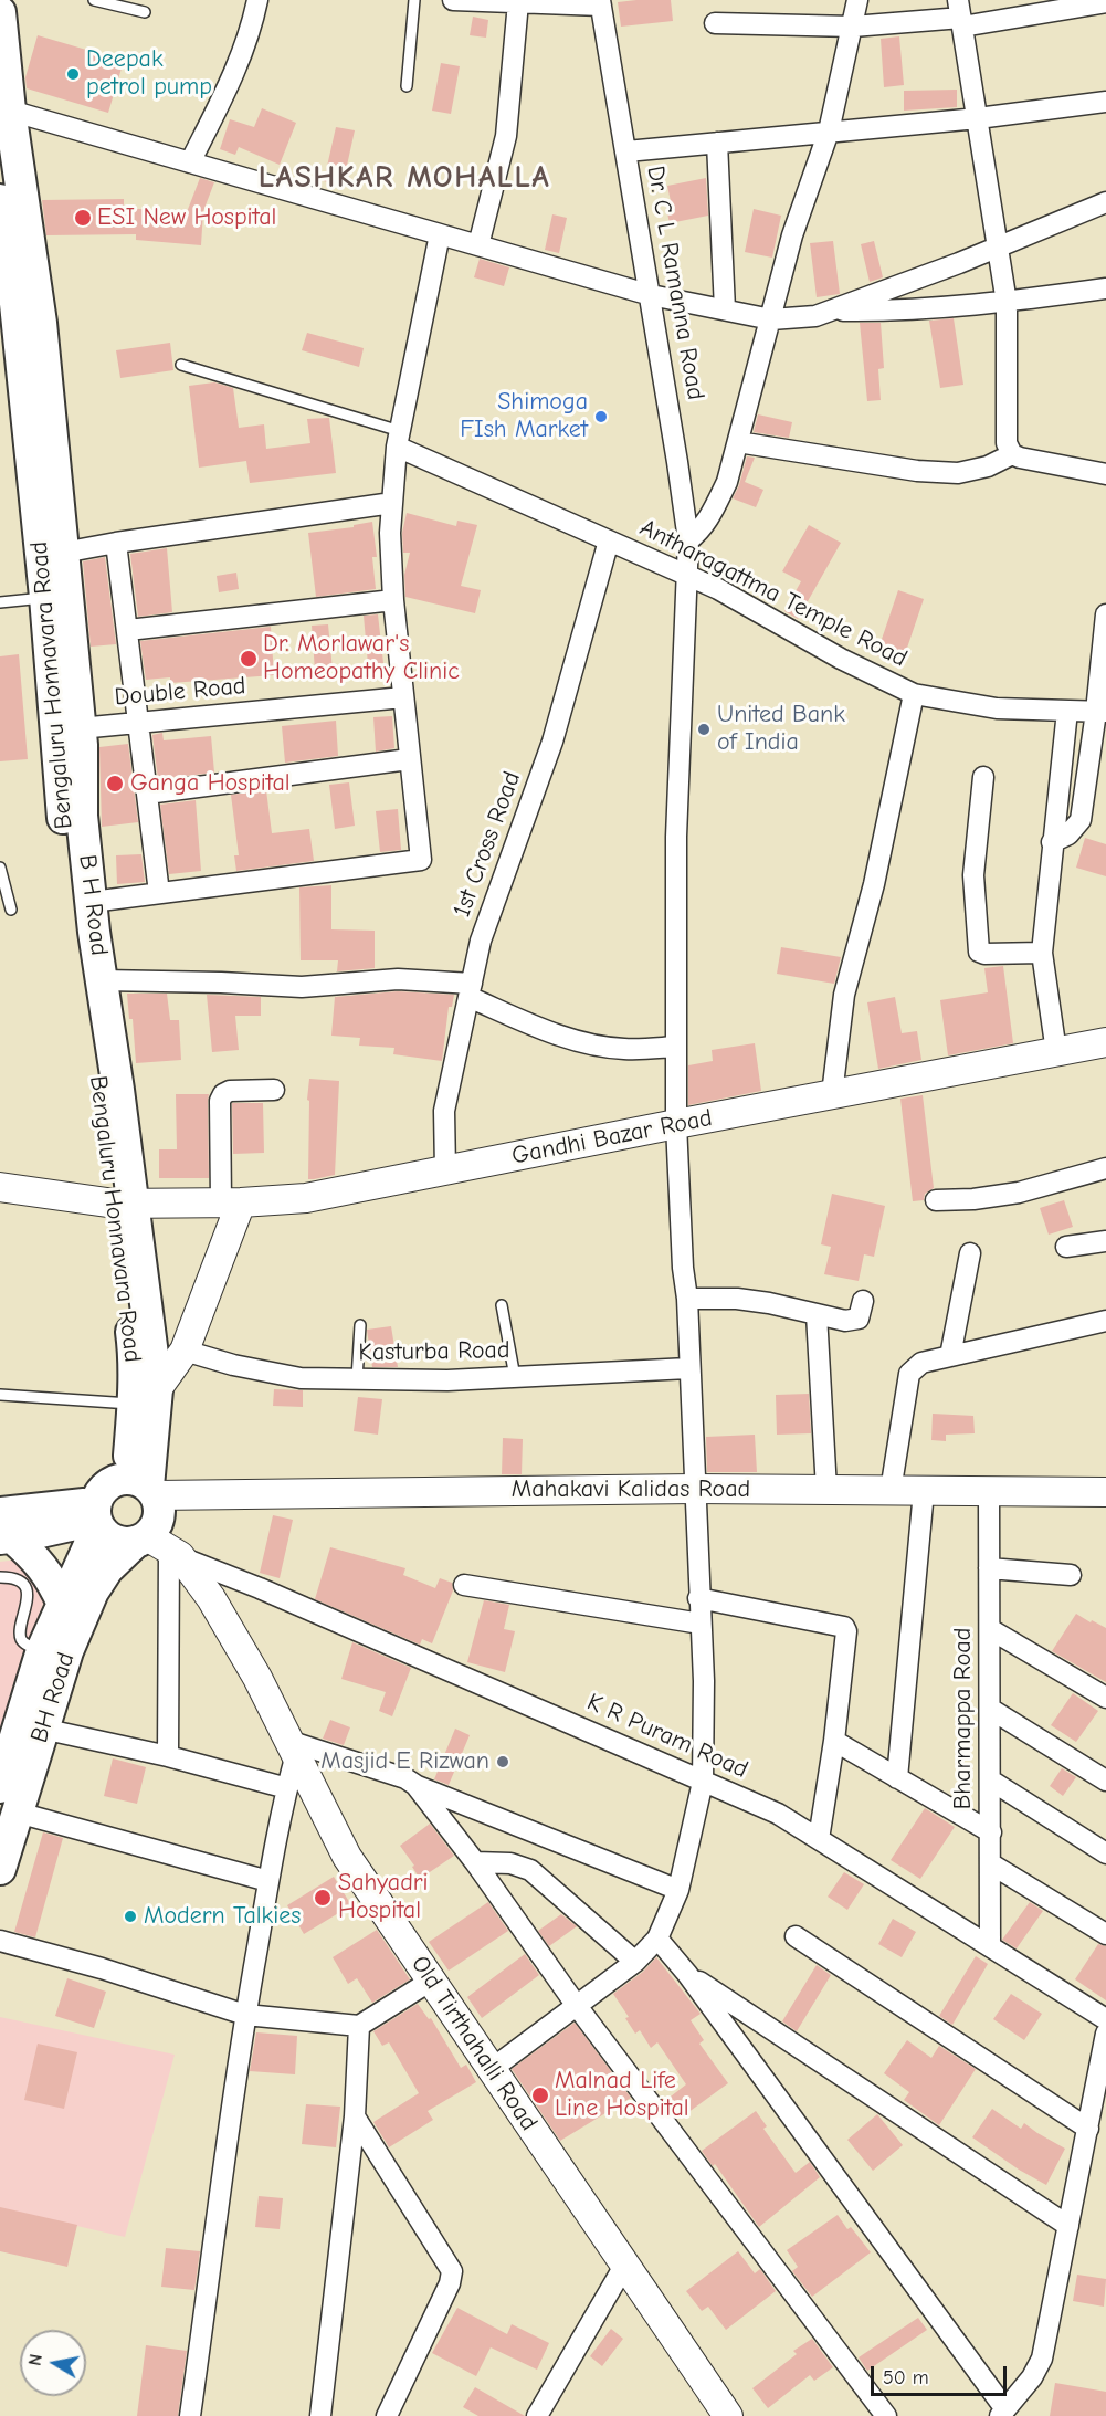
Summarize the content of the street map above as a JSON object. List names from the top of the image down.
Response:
{
  "streets": {
    "main road": [
      "Bengaluru Honnavara Road",
      "B H Road",
      "Gandhi Bazar Road",
      "Mahakavi Kalidas Road",
      "BH Road",
      "Old Tirthahalli Road"
    ],
    "street": [
      "Dr. C L Ramanna Road",
      "Antharagattma Temple Road",
      "Double Road",
      "1st Cross Road",
      "Kasturba Road",
      "Bharmappa Road",
      "K R Puram Road"
    ]
  },
  "crossings": [
    ["Dr. C L Ramanna Road", "Antharagattma Temple Road"],
    ["Dr. C L Ramanna Road", "Gandhi Bazar Road"],
    ["Dr. C L Ramanna Road", "Kasturba Road"],
    ["Dr. C L Ramanna Road", "Mahakavi Kalidas Road"],
    ["Dr. C L Ramanna Road", "K R Puram Road"],
    ["Dr. C L Ramanna Road", "Old Tirthahalli Road"],
    ["Antharagattma Temple Road", "1st Cross Road"],
    ["Bengaluru Honnavara Road", "B H Road"],
    ["Bengaluru Honnavara Road", "Gandhi Bazar Road"],
    ["Bengaluru Honnavara Road", "Mahakavi Kalidas Road"],
    ["Bengaluru Honnavara Road", "BH Road"],
    ["Bengaluru Honnavara Road", "K R Puram Road"],
    ["Bengaluru Honnavara Road", "Old Tirthahalli Road"],
    ["Double Road", "B H Road"],
    ["1st Cross Road", "Gandhi Bazar Road"],
    ["B H Road", "Gandhi Bazar Road"],
    ["Mahakavi Kalidas Road", "BH Road"],
    ["Mahakavi Kalidas Road", "Bharmappa Road"],
    ["Mahakavi Kalidas Road", "K R Puram Road"],
    ["Mahakavi Kalidas Road", "Old Tirthahalli Road"],
    ["BH Road", "K R Puram Road"],
    ["BH Road", "Old Tirthahalli Road"],
    ["Bharmappa Road", "K R Puram Road"],
    ["K R Puram Road", "Old Tirthahalli Road"]
  ],
  "districts": ["LASHKAR MOHALLA"],
  "places": [
    "Deepak petrol pump",
    "ESI New Hospital",
    "Shimoga FIsh Market",
    "Dr. Morlawar's Homeopathy Clinic",
    "United Bank of India",
    "Ganga Hospital",
    "Masjid E Rizwan",
    "Sahyadri Hospital",
    "Modern Talkies",
    "Malnad Life Line Hospital"
  ],
  "scale_bar": "50 m",
  "north": "left"
}
